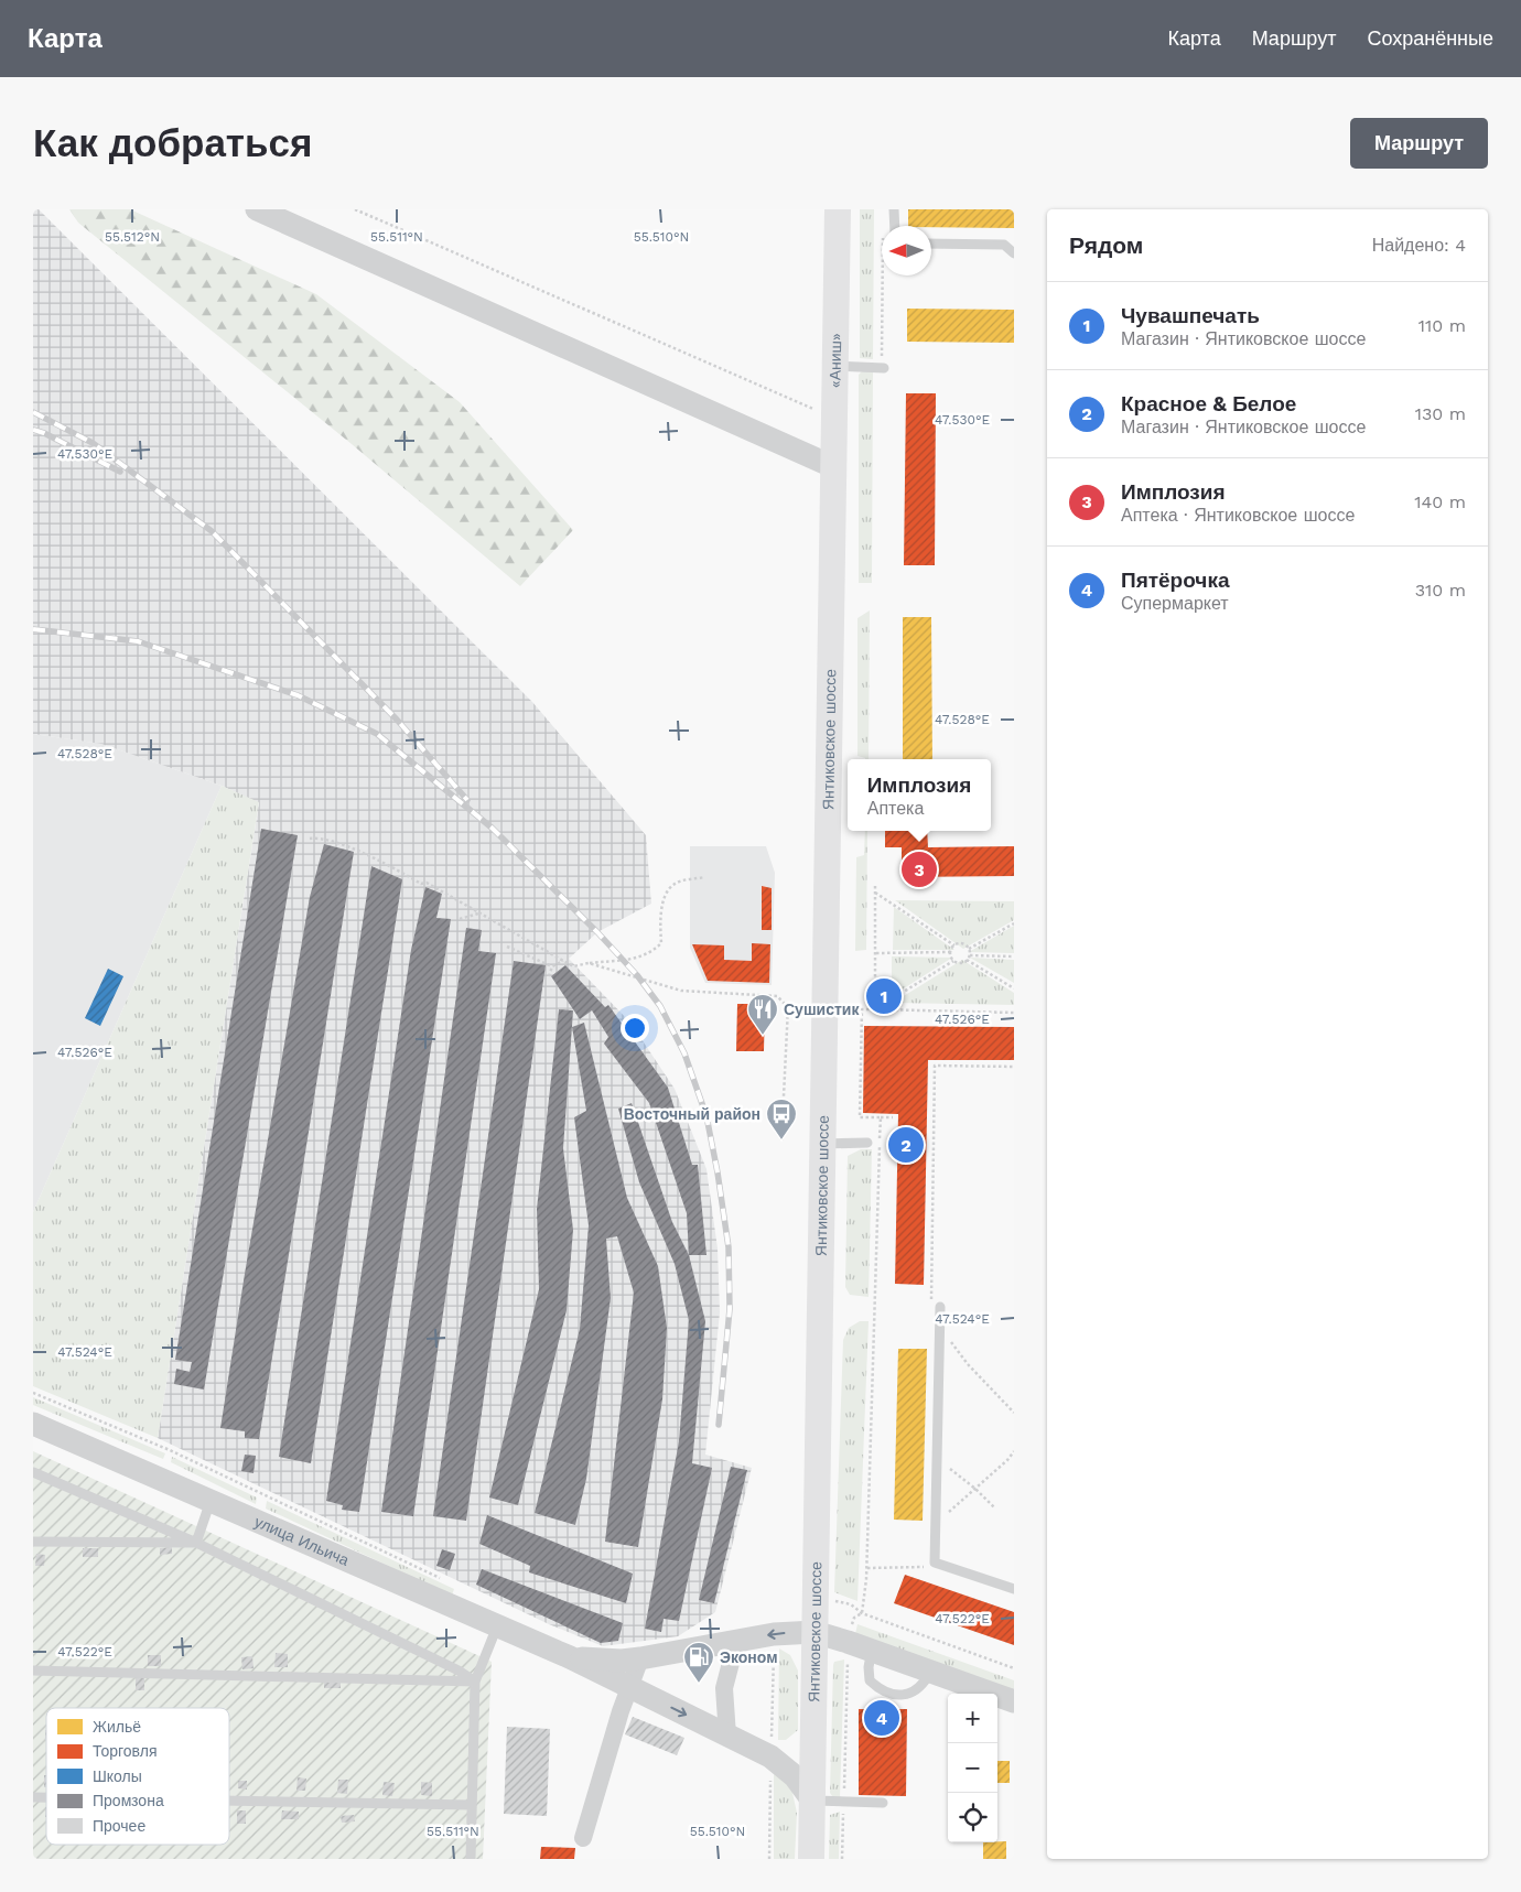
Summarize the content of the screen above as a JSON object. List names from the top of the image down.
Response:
{
  "streets": {
    "main road": ["«Аниш»", "Янтиковское шоссе"],
    "street": ["улица Ильича"]
  },
  "crossings": [
    ["«Аниш»", "Янтиковское шоссе"],
    ["Янтиковское шоссе", "улица Ильича"]
  ],
  "places": {
    "restaurant": ["Сушистик"],
    "bus stop": ["Восточный район"],
    "fuel station": ["Эконом"]
  },
  "legend": [
    "Жильё",
    "Торговля",
    "Школы",
    "Промзона",
    "Прочее"
  ],
  "north": "left",
  "page": {
    "header": "Карта",
    "nav": ["Карта", "Маршрут", "Сохранённые"],
    "buttons": "Маршрут",
    "title": "Как добраться",
    "heading": ["Рядом", "Найдено: 4"],
    "list": [
      {
        "mark": "1",
        "name": "Чувашпечать",
        "note": "Магазин · Янтиковское шоссе",
        "value": "110 m"
      },
      {
        "mark": "2",
        "name": "Красное & Белое",
        "note": "Магазин · Янтиковское шоссе",
        "value": "130 m"
      },
      {
        "mark": "3",
        "name": "Имплозия",
        "note": "Аптека · Янтиковское шоссе",
        "value": "140 m"
      },
      {
        "mark": "4",
        "name": "Пятёрочка",
        "note": "Супермаркет",
        "value": "310 m"
      }
    ],
    "popup": ["Имплозия", "Аптека"],
    "pins": [
      "3",
      "1",
      "2",
      "4"
    ],
    "map_buttons": ["+", "−"]
  },
  "coordinates": [
    "55.512°N",
    "55.511°N",
    "55.510°N",
    "47.530°E",
    "47.528°E",
    "47.526°E",
    "47.524°E",
    "47.522°E"
  ]
}
